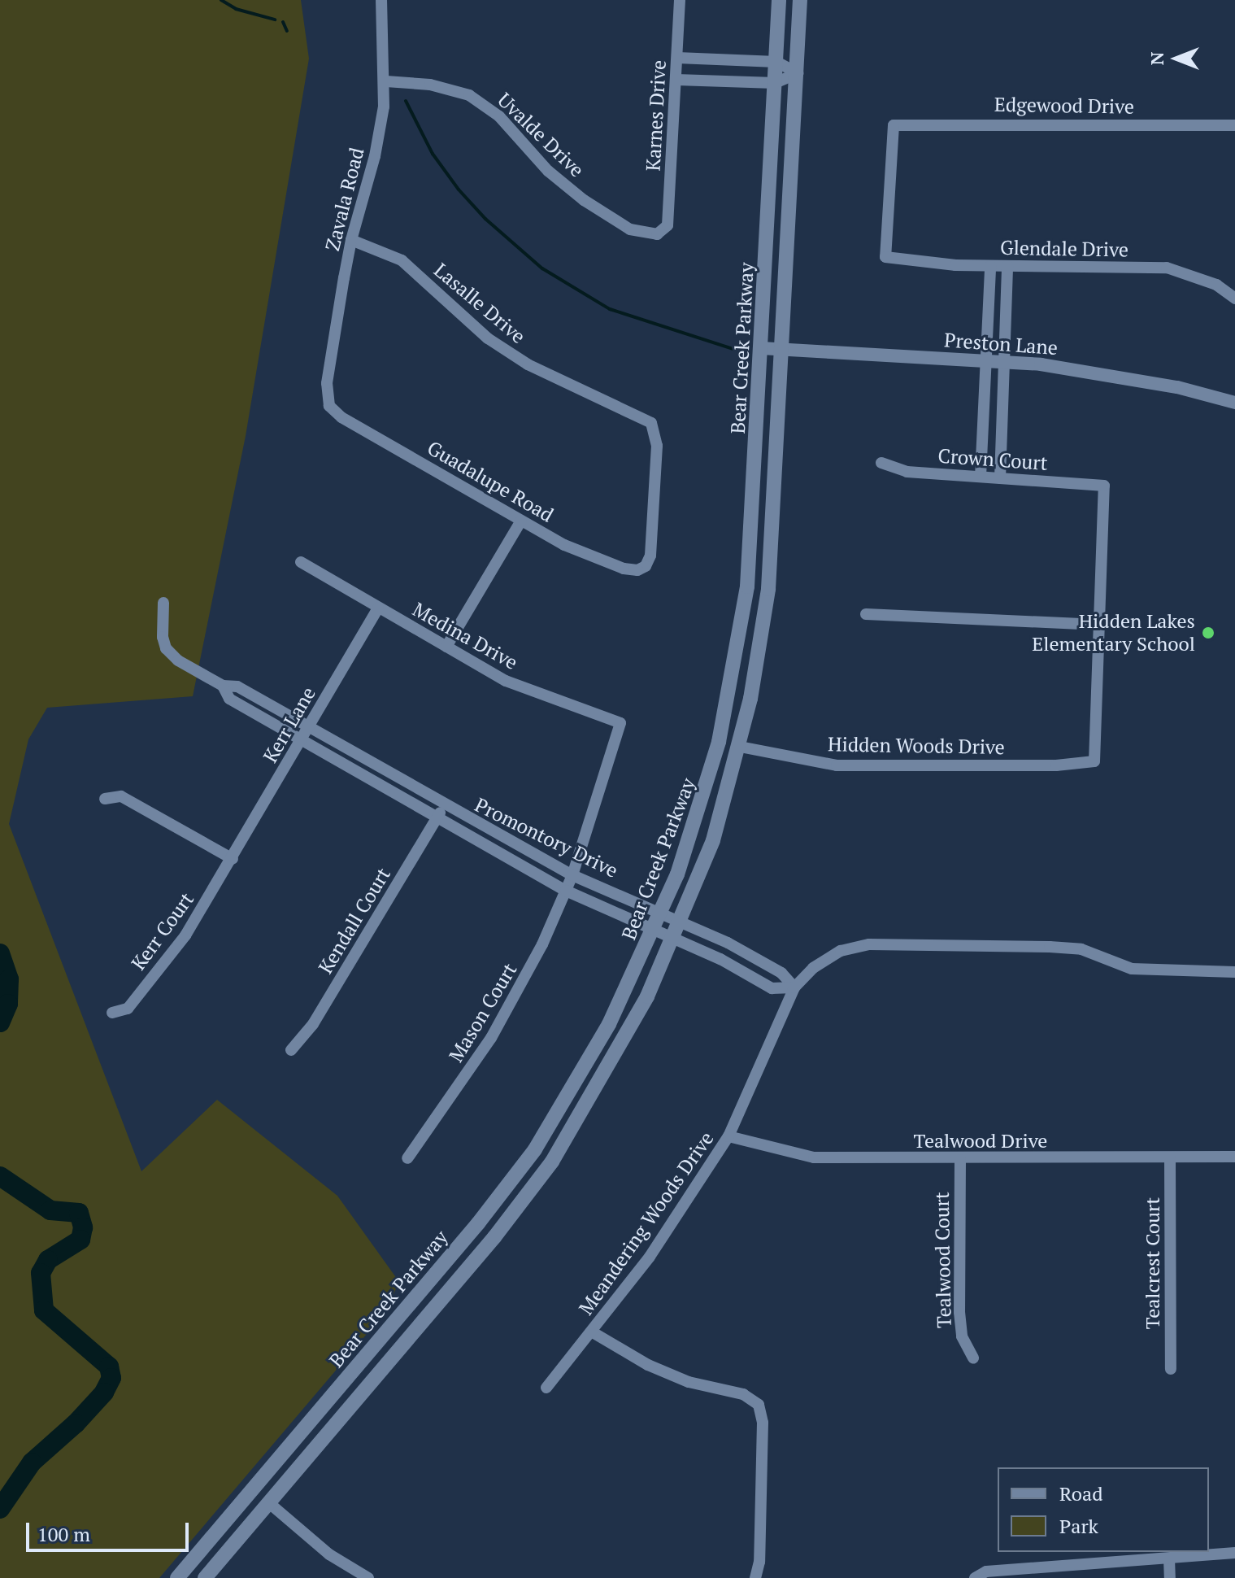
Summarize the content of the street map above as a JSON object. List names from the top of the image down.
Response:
{
  "streets": {
    "main road": ["Bear Creek Parkway"],
    "street": [
      "Edgewood Drive",
      "Karnes Drive",
      "Uvalde Drive",
      "Zavala Road",
      "Glendale Drive",
      "Lasalle Drive",
      "Preston Lane",
      "Crown Court",
      "Guadalupe Road",
      "Medina Drive",
      "Kerr Lane",
      "Hidden Woods Drive",
      "Promontory Drive",
      "Kendall Court",
      "Kerr Court",
      "Mason Court",
      "Tealwood Drive",
      "Meandering Woods Drive",
      "Tealwood Court",
      "Tealcrest Court"
    ]
  },
  "crossings": [
    ["Edgewood Drive", "Glendale Drive"],
    ["Karnes Drive", "Uvalde Drive"],
    ["Uvalde Drive", "Zavala Road"],
    ["Zavala Road", "Lasalle Drive"],
    ["Zavala Road", "Guadalupe Road"],
    ["Lasalle Drive", "Guadalupe Road"],
    ["Preston Lane", "Bear Creek Parkway"],
    ["Bear Creek Parkway", "Hidden Woods Drive"],
    ["Bear Creek Parkway", "Promontory Drive"],
    ["Crown Court", "Hidden Woods Drive"],
    ["Medina Drive", "Kerr Lane"],
    ["Medina Drive", "Mason Court"],
    ["Kerr Lane", "Promontory Drive"],
    ["Kerr Lane", "Kerr Court"],
    ["Promontory Drive", "Kendall Court"],
    ["Promontory Drive", "Mason Court"],
    ["Promontory Drive", "Meandering Woods Drive"],
    ["Tealwood Drive", "Meandering Woods Drive"],
    ["Tealwood Drive", "Tealwood Court"],
    ["Tealwood Drive", "Tealcrest Court"]
  ],
  "places": ["Hidden Lakes Elementary School"],
  "legend": ["Road", "Park"],
  "scale_bar": "100 m",
  "north": "left"
}
